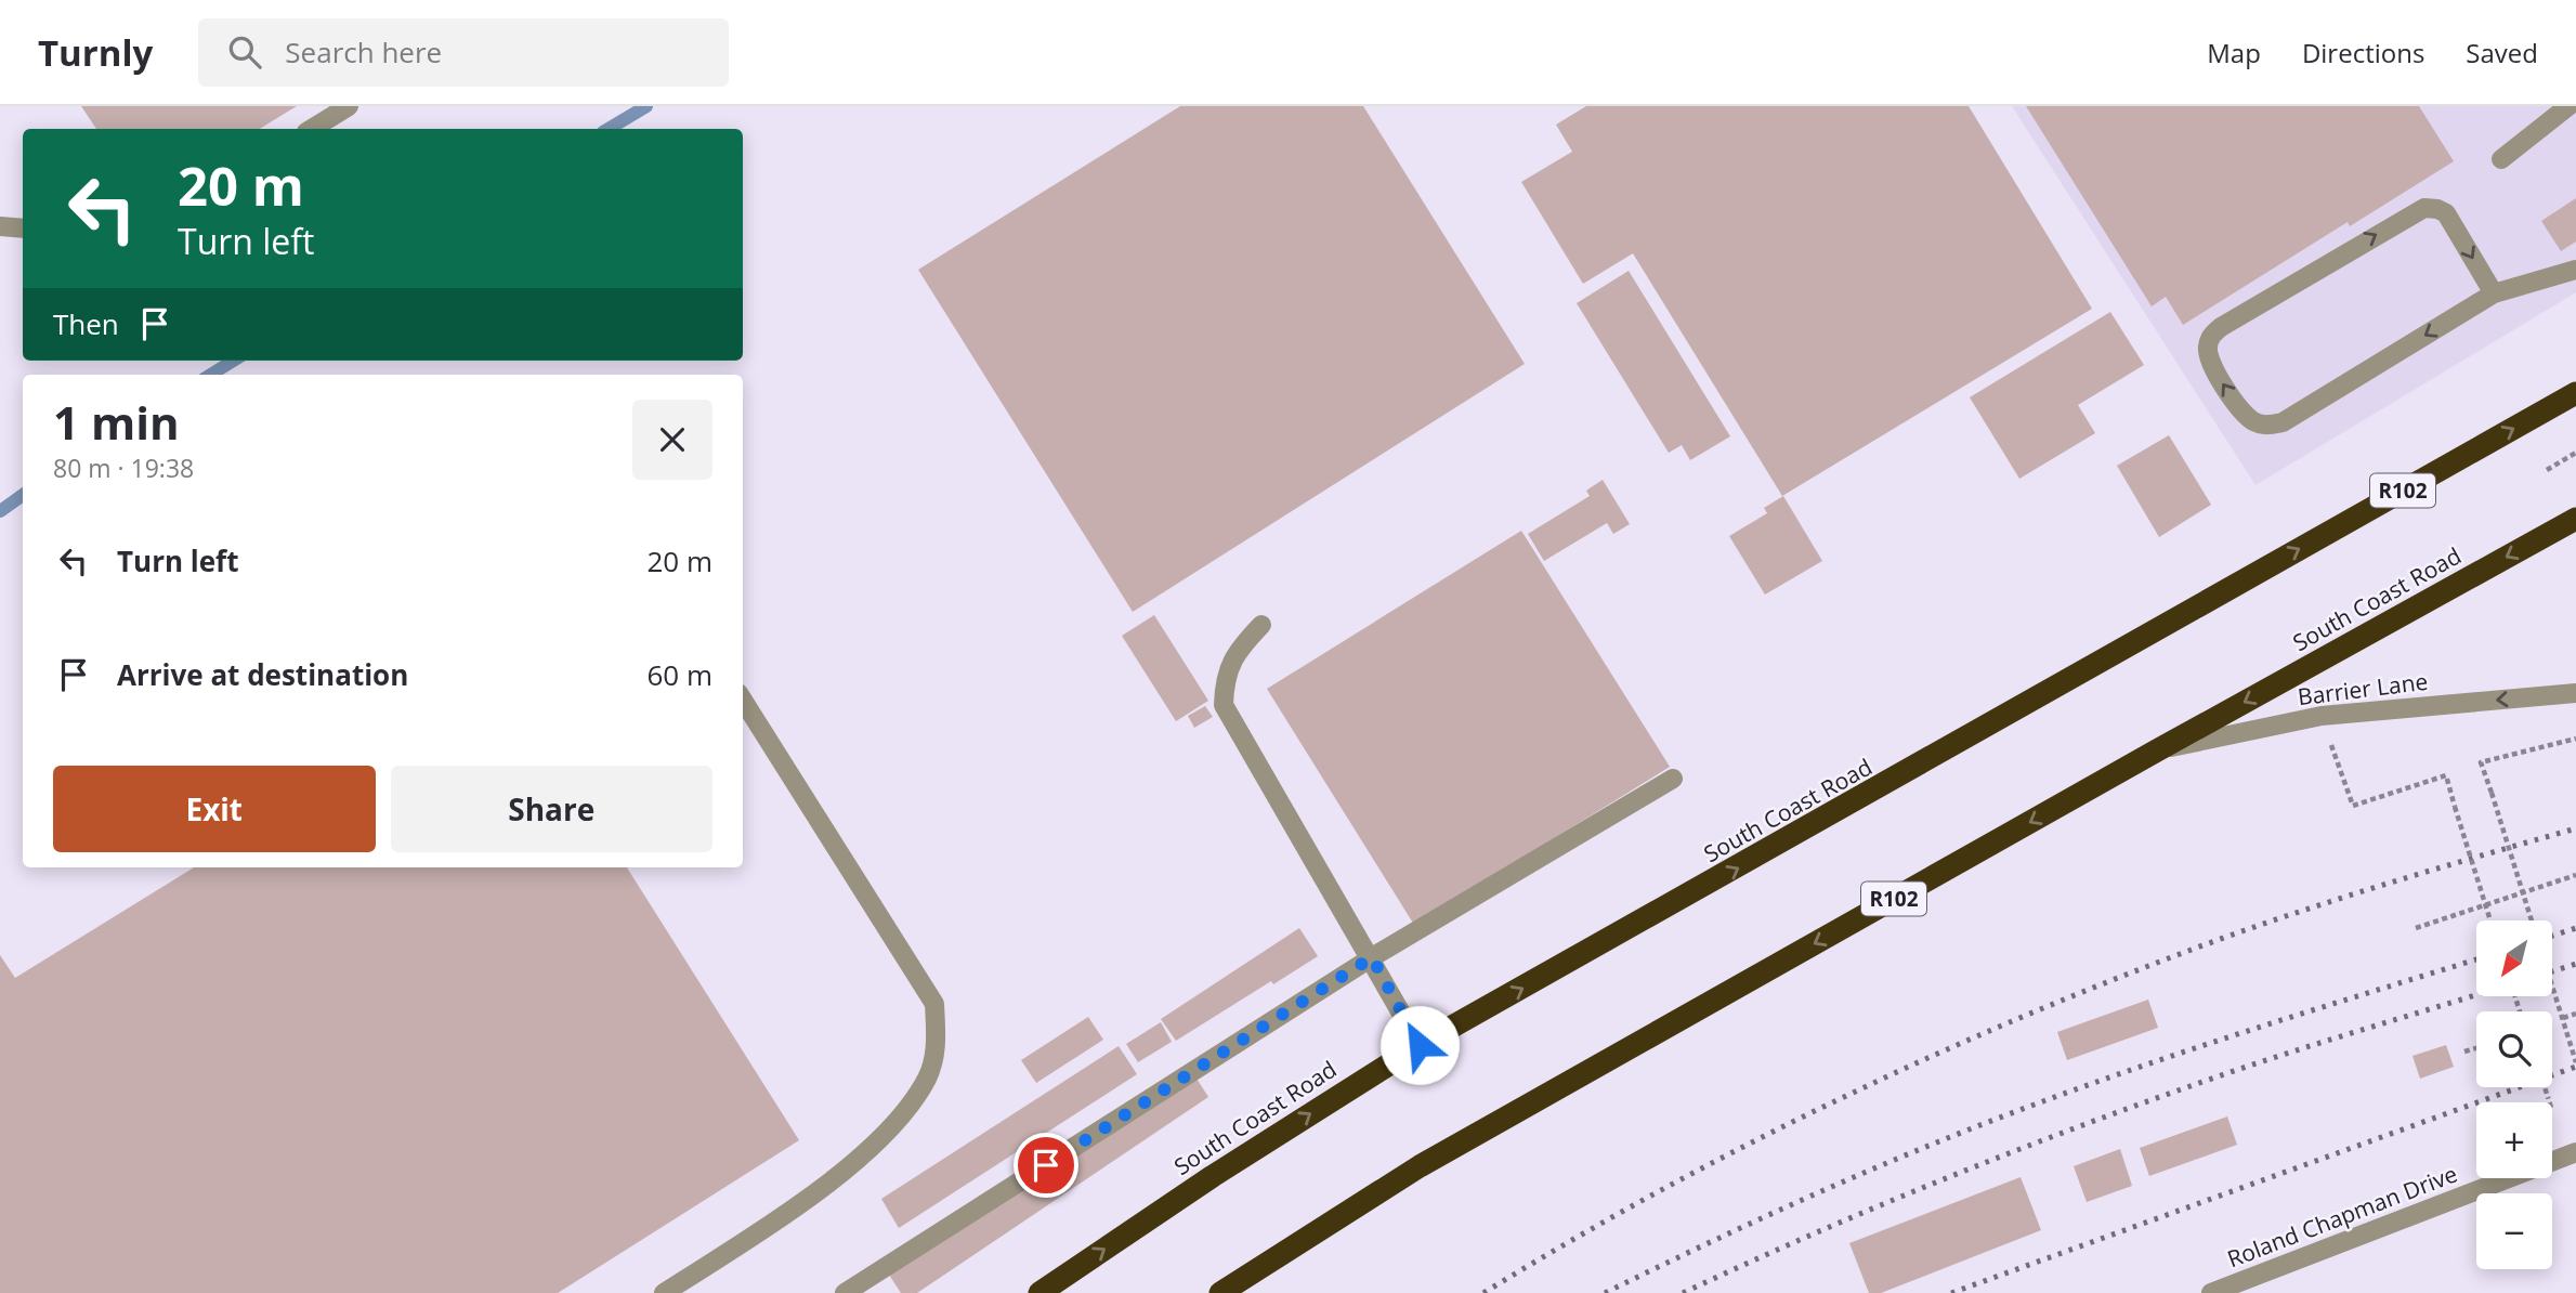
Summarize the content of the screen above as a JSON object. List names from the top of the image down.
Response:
{
  "streets": {
    "highway": ["R102", "South Coast Road"],
    "street": ["Barrier Lane", "Roland Chapman Drive"]
  },
  "crossings": [
    ["South Coast Road", "Barrier Lane"]
  ],
  "one_way": ["Barrier Lane"],
  "north": "bottom left",
  "page": {
    "header": "Turnly",
    "search": "Search here",
    "nav": ["Map", "Directions", "Saved"],
    "turn": ["20 m", "Turn left"],
    "then": "Then",
    "heading": ["1 min", "80 m · 19:38"],
    "list": [
      {
        "name": "Turn left",
        "value": "20 m"
      },
      {
        "name": "Arrive at destination",
        "value": "60 m"
      }
    ],
    "buttons": ["Exit", "Share"],
    "map_buttons": ["+", "−"]
  }
}
